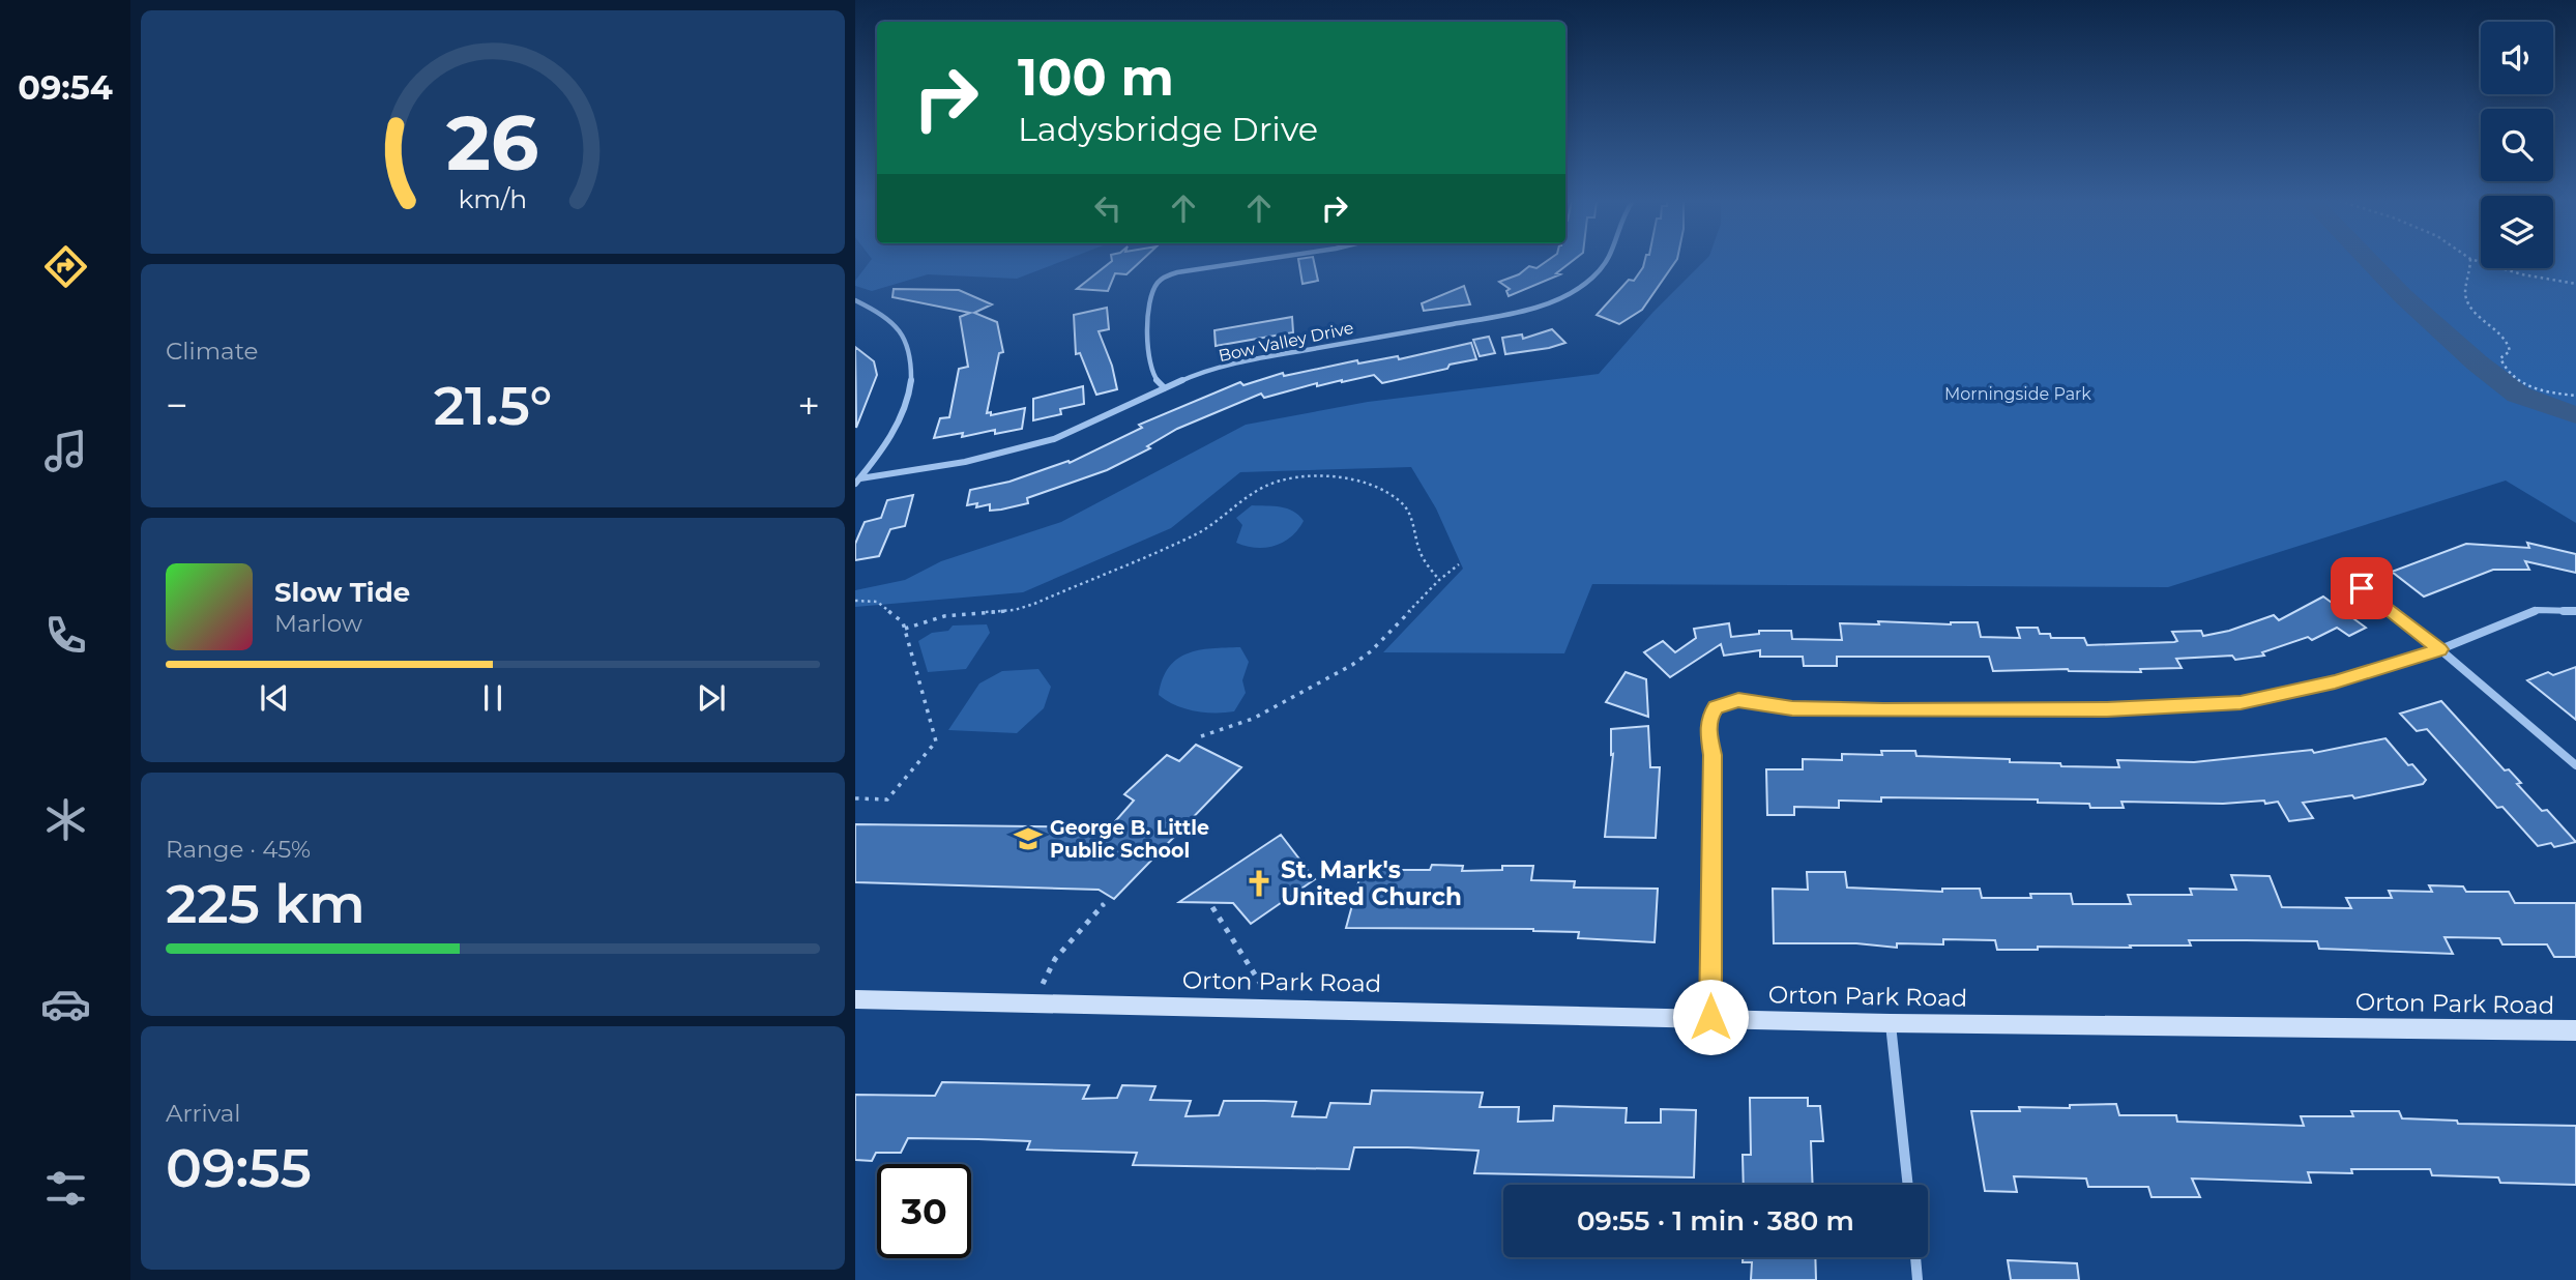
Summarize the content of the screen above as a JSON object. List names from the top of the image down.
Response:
{
  "streets": {
    "street": ["Bow Valley Drive", "Orton Park Road"]
  },
  "parks": ["Morningside Park"],
  "places": {
    "school or university": ["George B. Little Public School"],
    "church": ["St. Mark's United Church"]
  },
  "page": {
    "tabs": "09:54",
    "turn": ["100 m", "Ladysbridge Drive"],
    "tile": [
      "Climate",
      ["Range · 45%", "225 km"],
      ["Arrival", "09:55"]
    ],
    "heat": ["−", "21.5°", "+"],
    "song": ["Slow Tide", "Marlow"],
    "limit": "30",
    "trip": "09:55 · 1 min · 380 m",
    "gauge": ["26", "km/h"]
  }
}
